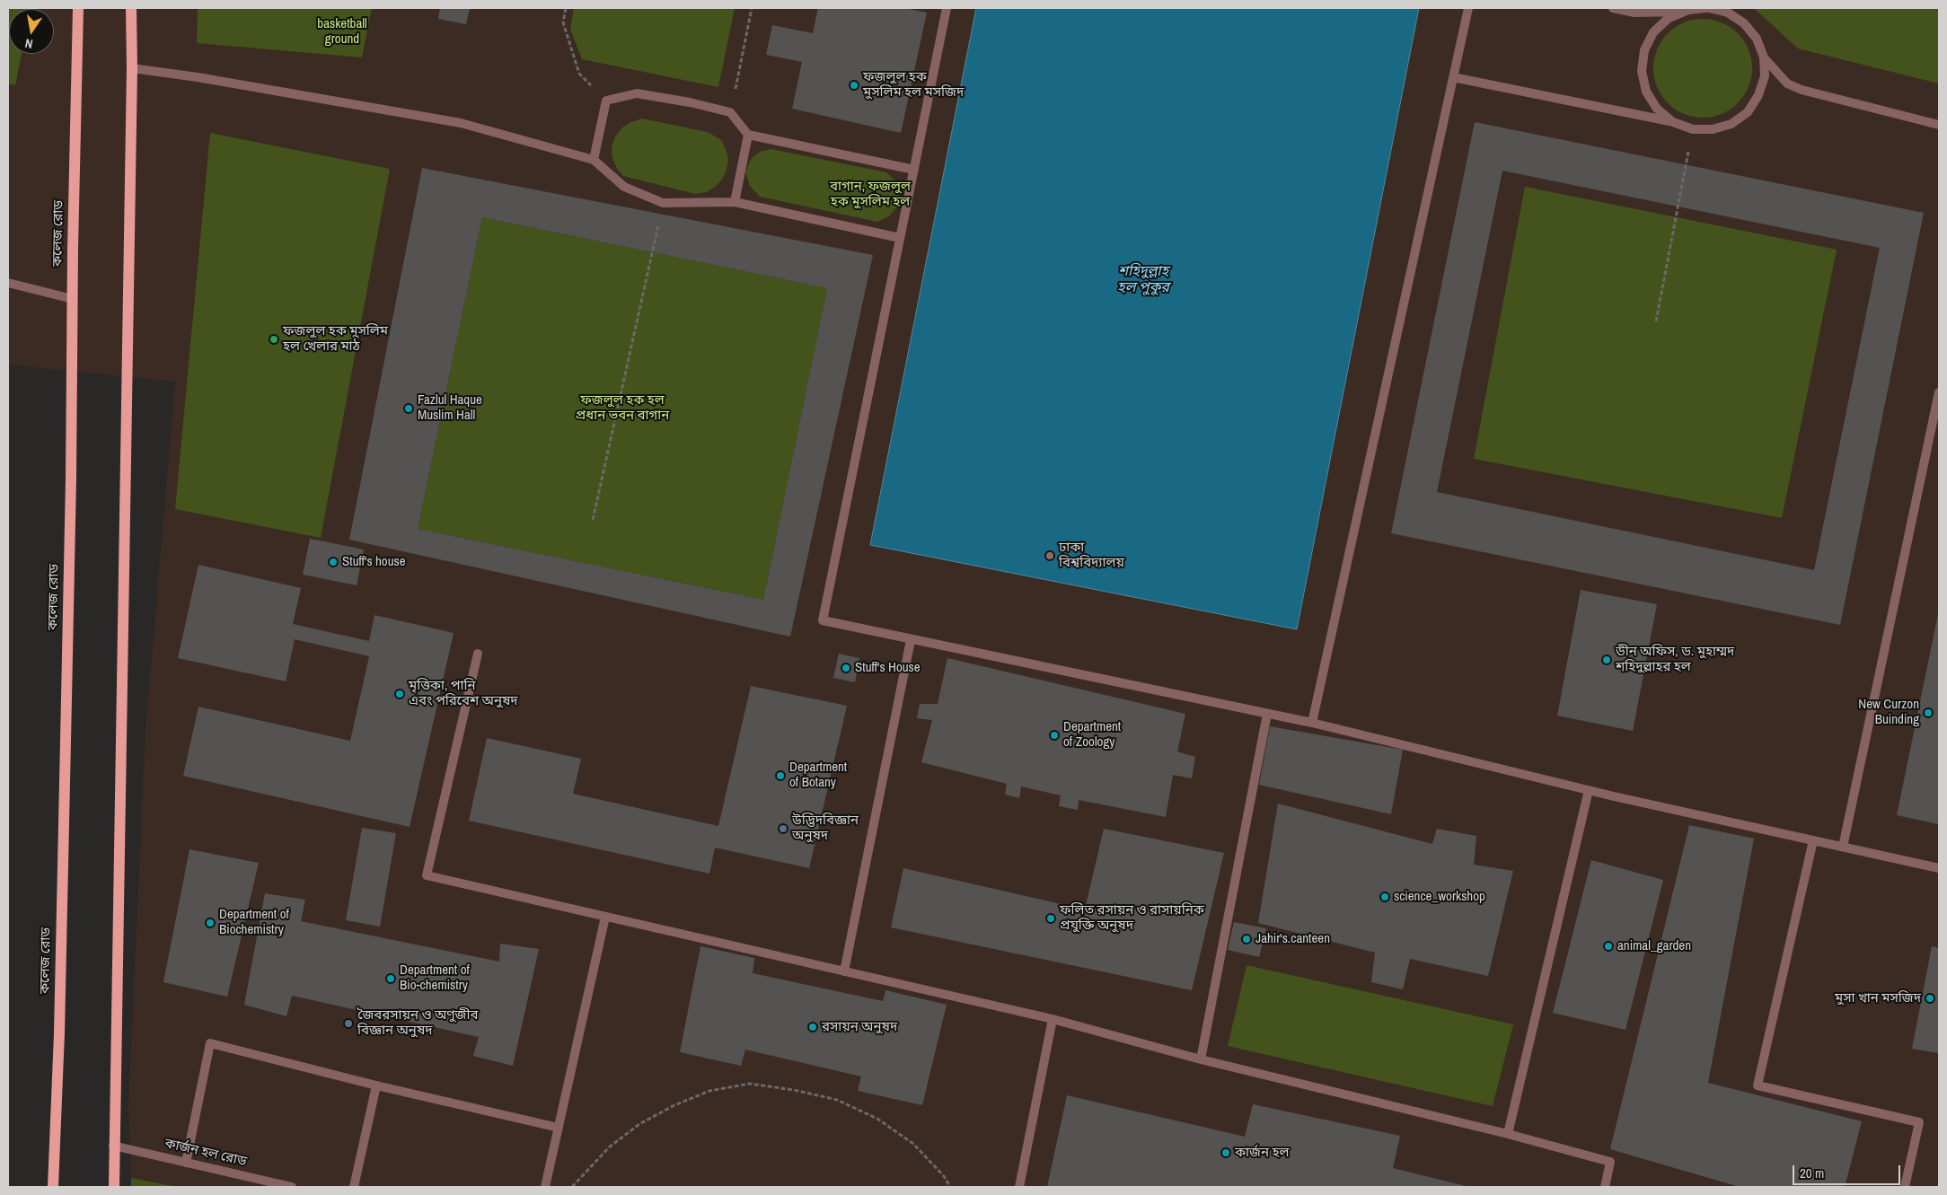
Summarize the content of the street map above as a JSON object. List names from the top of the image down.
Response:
{
  "streets": {
    "main road": ["কলেজ রোড"],
    "lane": ["কার্জন হল রোড"]
  },
  "water": ["শহিদুল্লাহ হল পুকুর"],
  "parks": ["basketball ground", "বাগান, ফজলুল হক মুসলিম হল", "ফজলুল হক হল প্রধান ভবন বাগান"],
  "places": [
    "ফজলুল হক মুসলিম হল মসজিদ",
    "ফজলুল হক মুসলিম হল খেলার মাঠ",
    "Fazlul Haque Muslim Hall",
    "ঢাকা বিশ্ববিদ্যালয়",
    "Stuff's house",
    "ডীন অফিস, ড. মুহাম্মদ শহিদুল্লাহর হল",
    "Stuff's House",
    "মৃত্তিকা, পানি এবং পরিবেশ অনুষদ",
    "New Curzon Buinding",
    "Department of Zoology",
    "Department of Botany",
    "উদ্ভিদবিজ্ঞান অনুষদ",
    "science_workshop",
    "ফলিত রসায়ন ও রাসায়নিক প্রযুক্তি অনুষদ",
    "Department of Biochemistry",
    "Jahir's.canteen",
    "animal_garden",
    "Department of Bio-chemistry",
    "মুসা খান মসজিদ",
    "জৈবরসায়ন ও অণুজীব বিজ্ঞান অনুষদ",
    "রসায়ন অনুষদ",
    "কার্জন হল"
  ],
  "scale_bar": "20 m",
  "north": "bottom"
}
